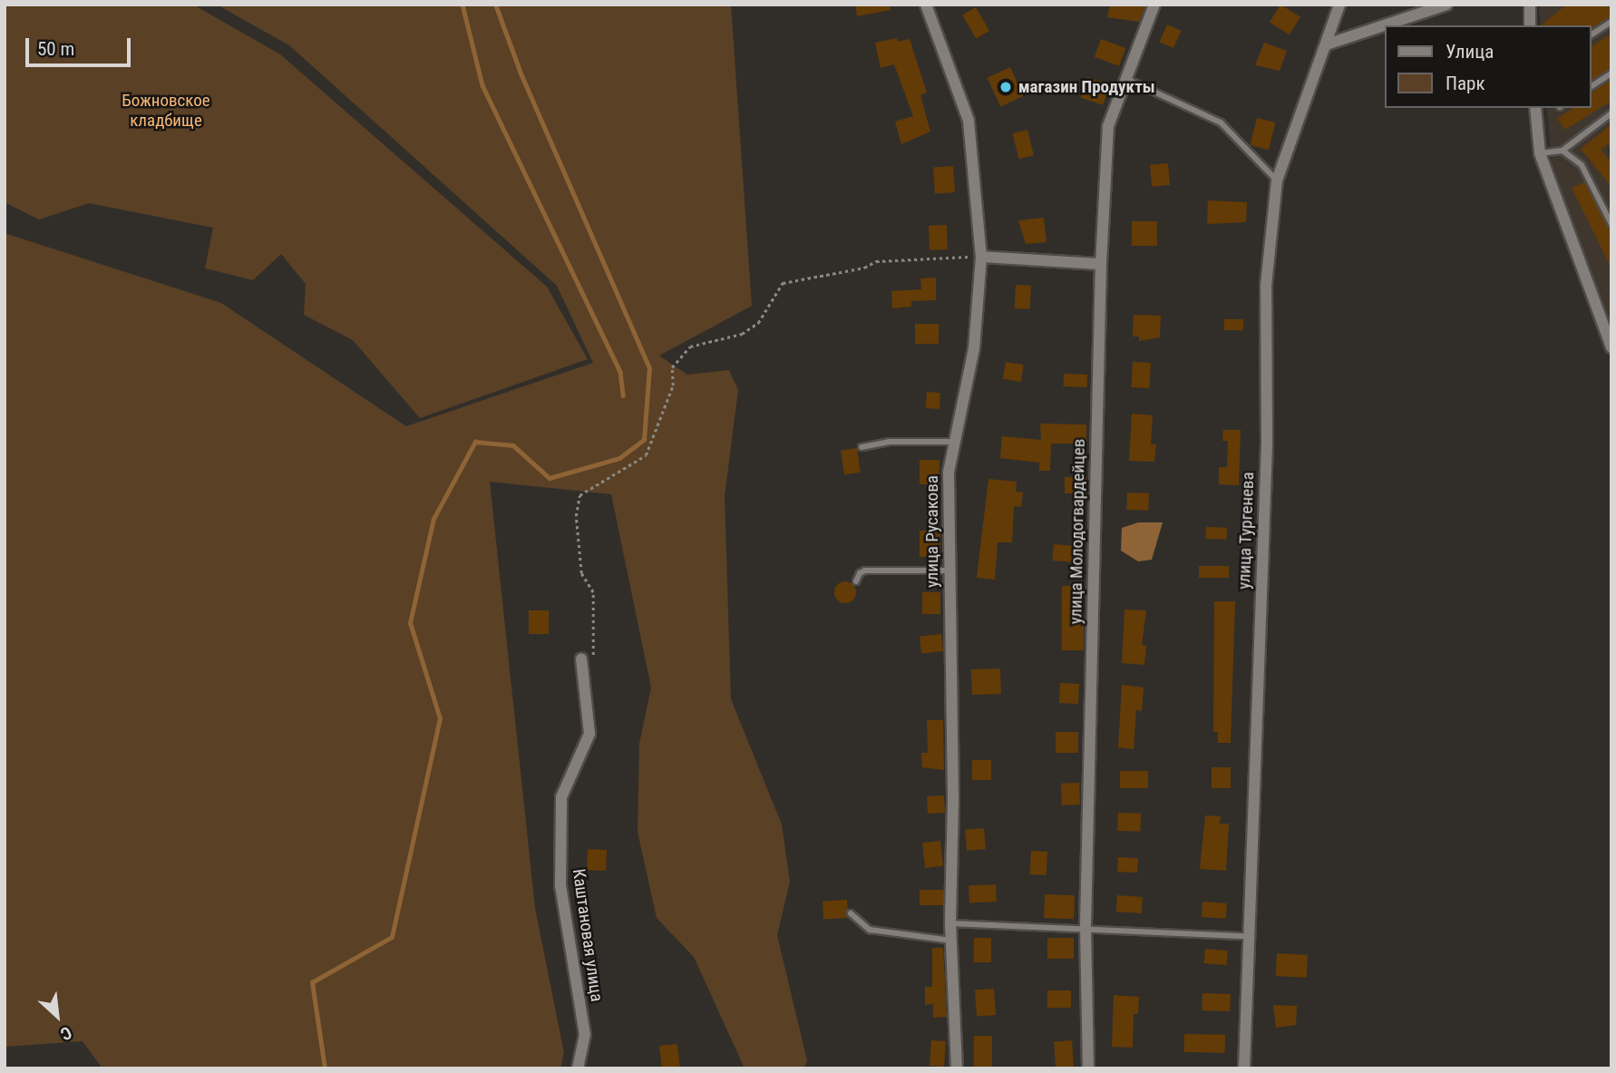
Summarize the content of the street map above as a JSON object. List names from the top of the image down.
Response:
{
  "streets": {
    "street": [
      "улица Тургенева",
      "улица Русакова",
      "улица Молодогвардейцев",
      "Каштановая улица"
    ]
  },
  "parks": ["Божновское кладбище"],
  "places": ["магазин Продукты"],
  "legend": ["Улица", "Парк"],
  "scale_bar": "50 m",
  "north": "bottom right"
}
